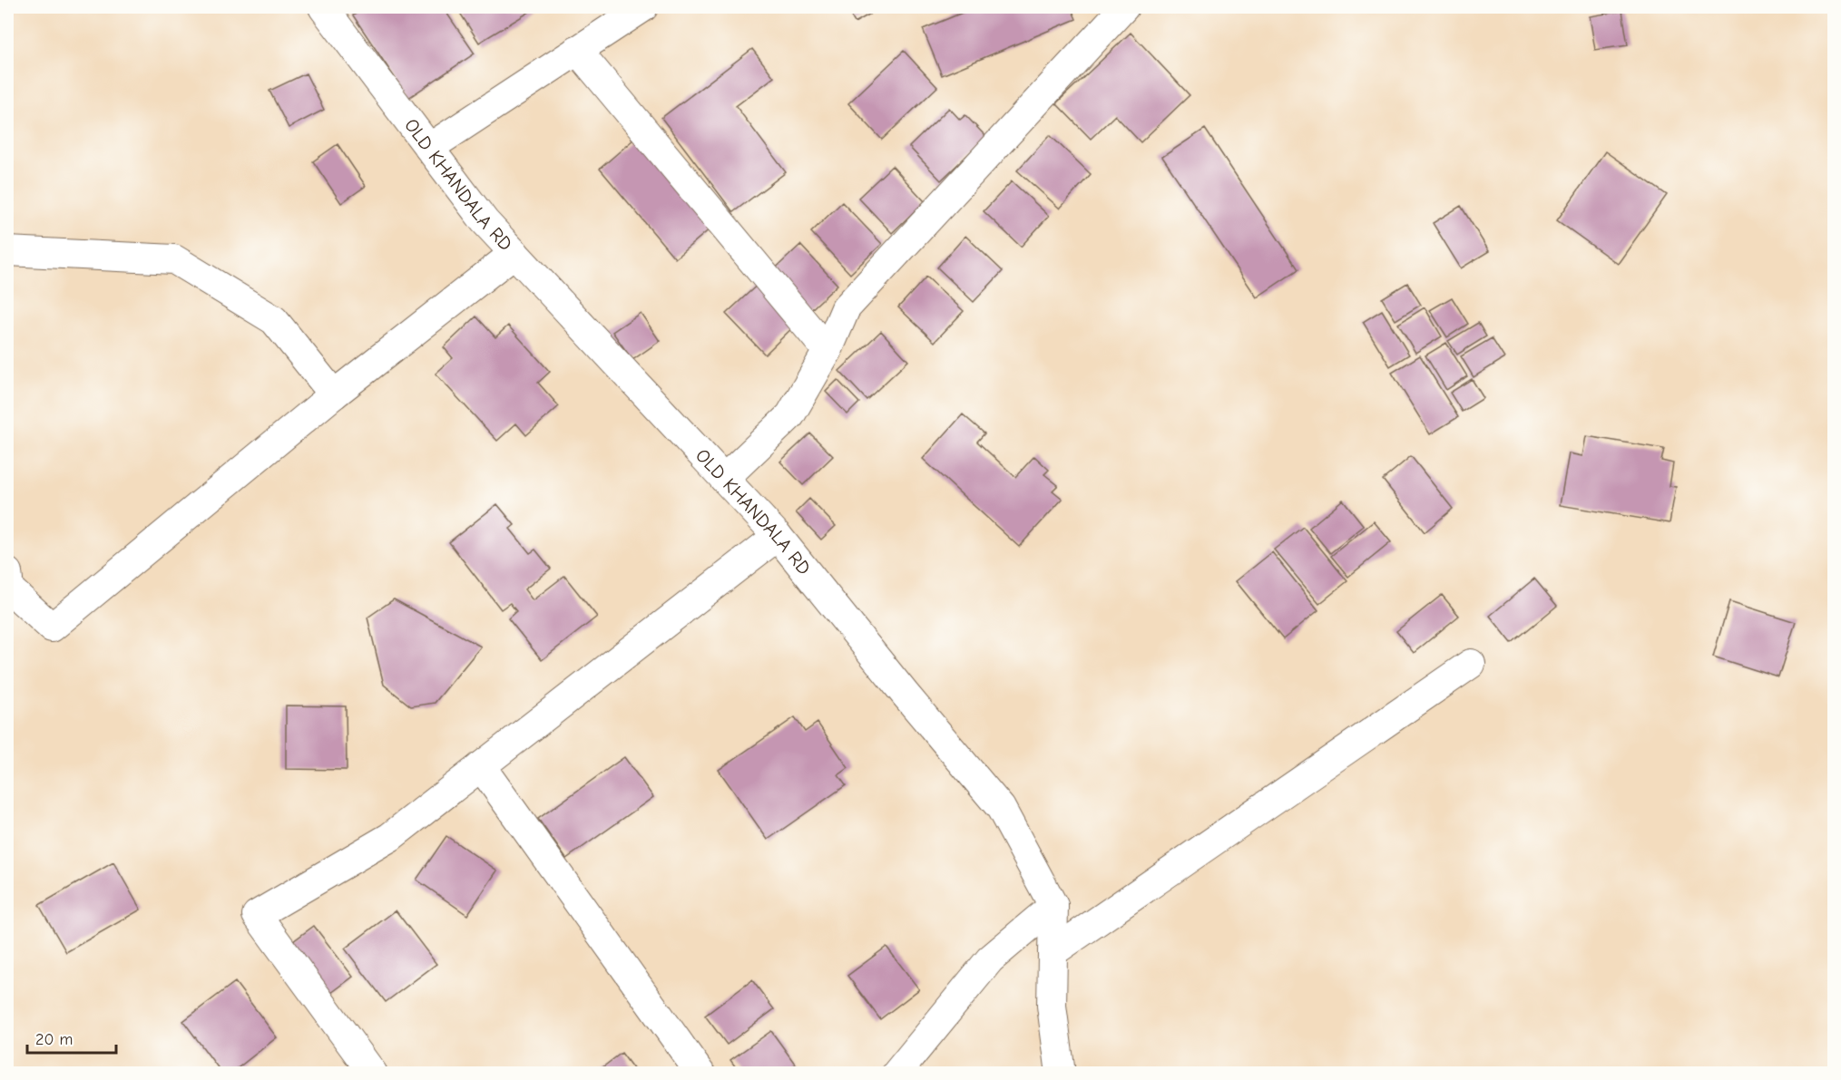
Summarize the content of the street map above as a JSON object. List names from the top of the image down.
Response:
{
  "streets": {
    "street": ["OLD KHANDALA RD"]
  },
  "scale_bar": "20 m"
}
